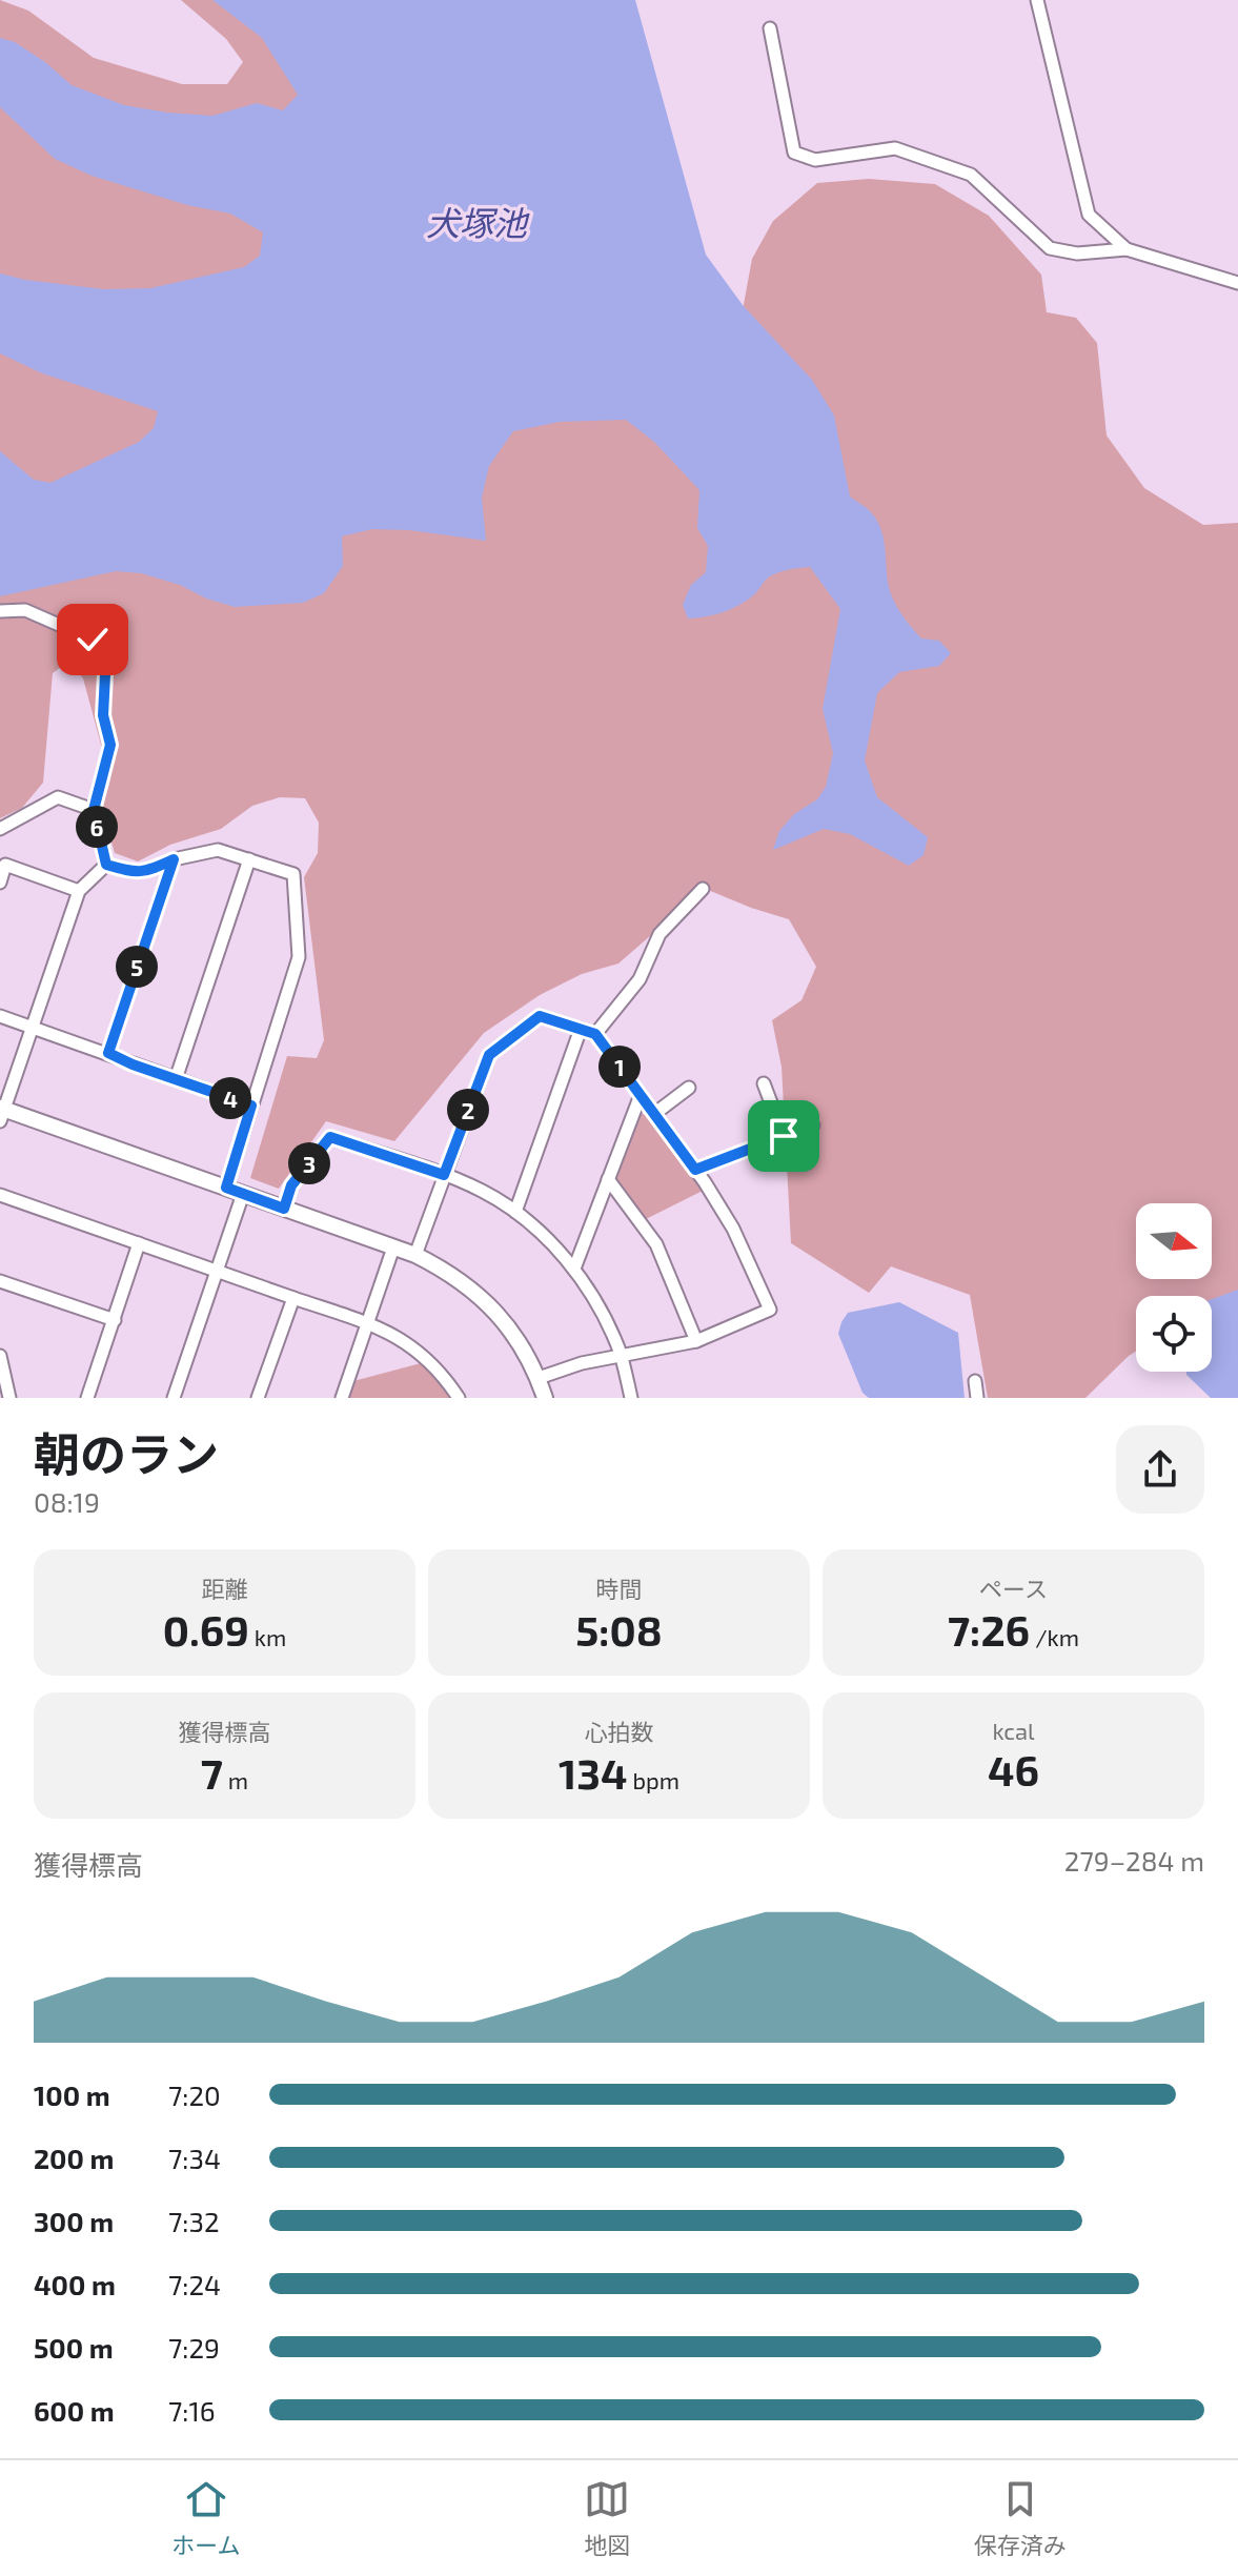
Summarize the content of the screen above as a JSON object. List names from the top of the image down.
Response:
{
  "water": ["犬塚池"],
  "north": "right",
  "page": {
    "pins": [
      "6",
      "5",
      "1",
      "4",
      "2",
      "3"
    ],
    "heading": ["朝のラン", "08:19"],
    "stats": [
      ["距離", "0.69 km"],
      ["時間", "5:08"],
      ["ペース", "7:26 /km"],
      ["獲得標高", "7 m"],
      ["心拍数", "134 bpm"],
      ["kcal", "46"]
    ],
    "chart": ["獲得標高", "279–284 m"],
    "list": [
      {
        "name": "100 m",
        "note": "7:20"
      },
      {
        "name": "200 m",
        "note": "7:34"
      },
      {
        "name": "300 m",
        "note": "7:32"
      },
      {
        "name": "400 m",
        "note": "7:24"
      },
      {
        "name": "500 m",
        "note": "7:29"
      },
      {
        "name": "600 m",
        "note": "7:16"
      }
    ],
    "tabs": ["ホーム", "地図", "保存済み"]
  }
}
